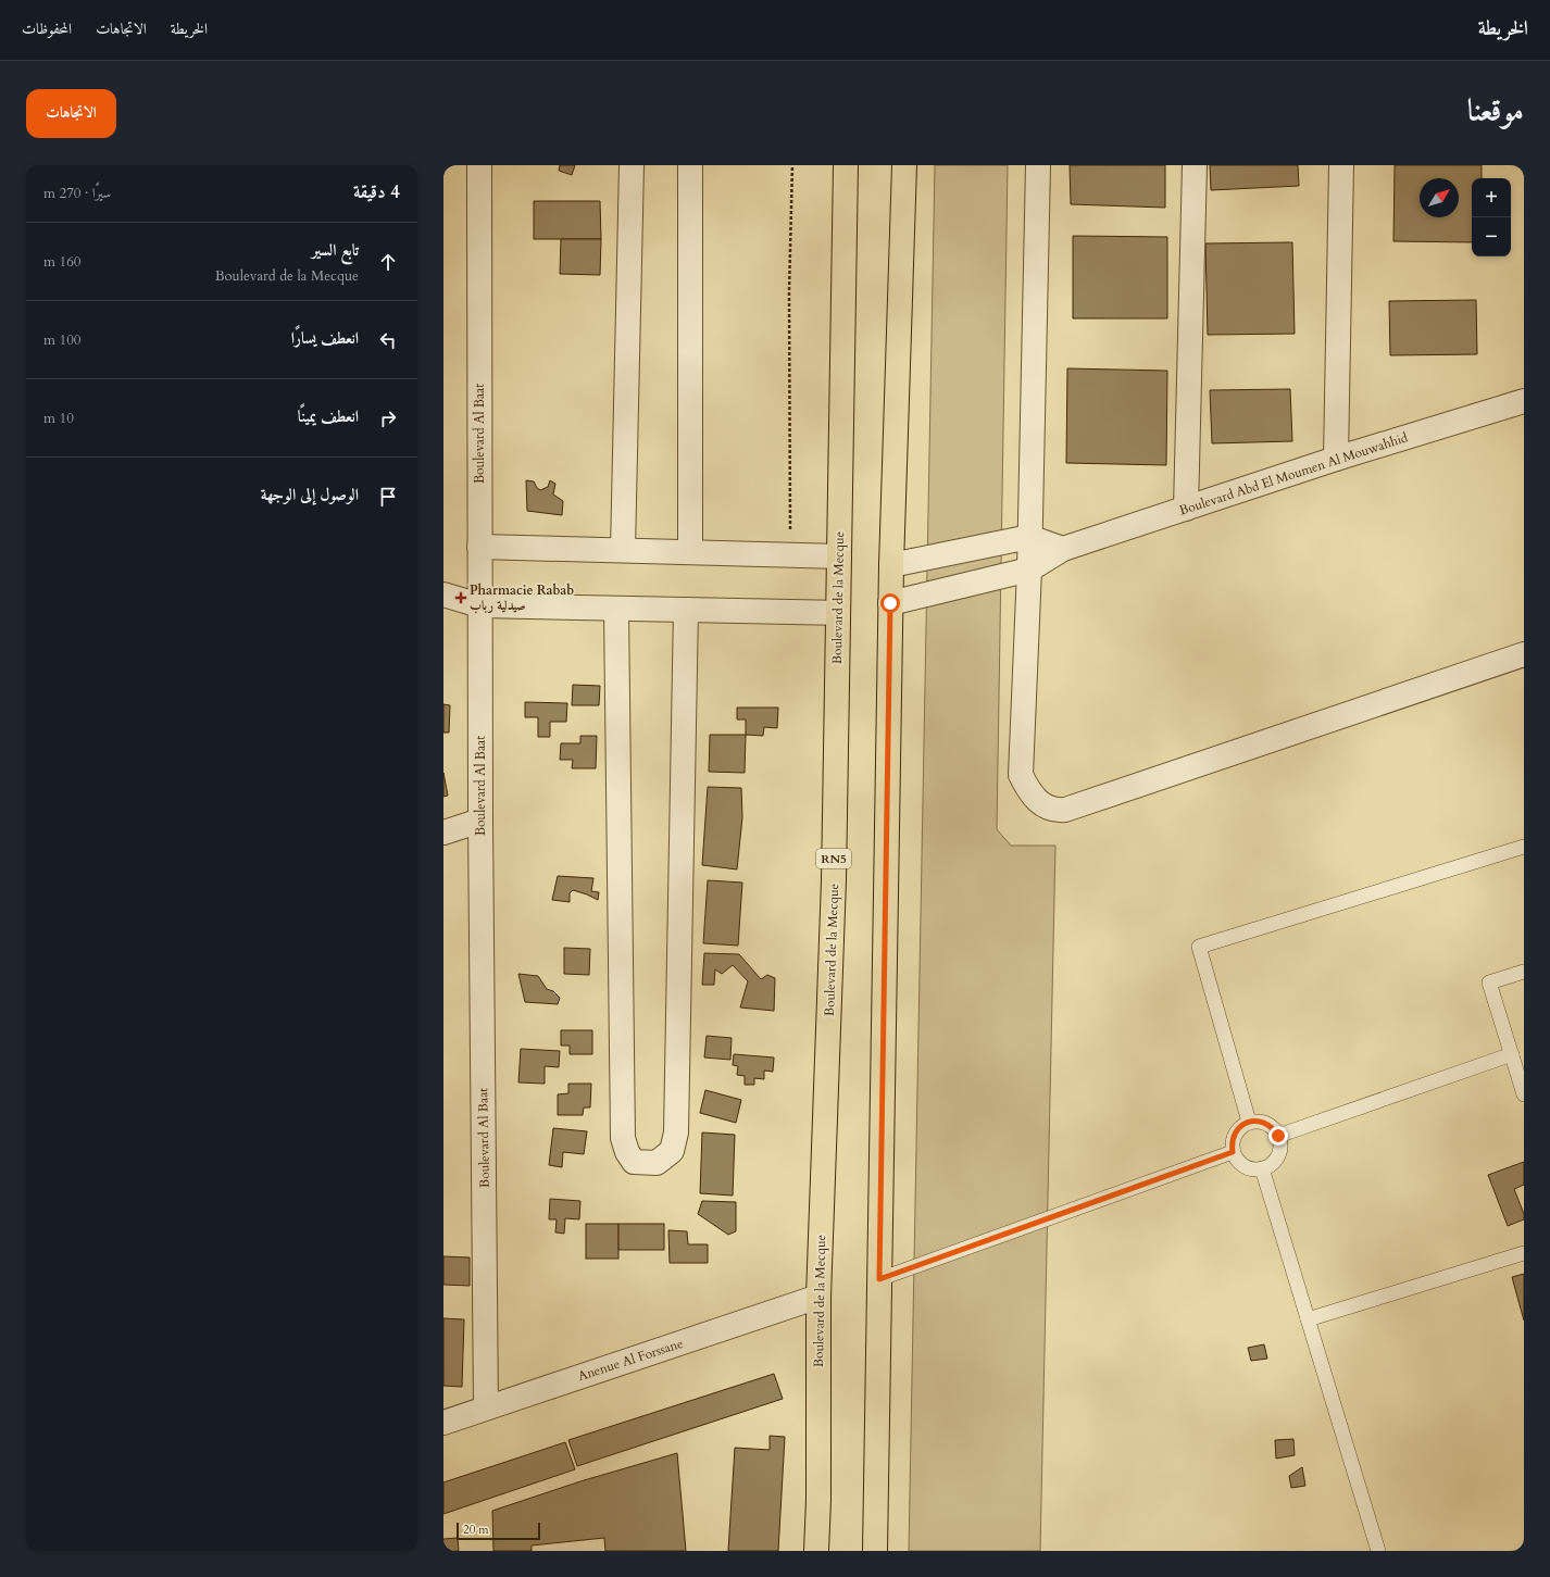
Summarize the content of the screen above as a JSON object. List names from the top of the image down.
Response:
{
  "streets": {
    "main road": ["Boulevard de la Mecque", "RN5"],
    "street": ["Boulevard Al Baat", "Boulevard Abd El Moumen Al Mouwahhid", "Anenue Al Forssane"]
  },
  "crossings": [
    ["Boulevard Al Baat", "Anenue Al Forssane"],
    ["Boulevard de la Mecque", "Anenue Al Forssane"]
  ],
  "places": {
    "health": ["Pharmacie Rabab صيدلية رباب"]
  },
  "scale_bar": "20 m",
  "north": "top right",
  "page": {
    "header": "الخريطة",
    "nav": ["الخريطة", "الاتجاهات", "المحفوظات"],
    "title": "موقعنا",
    "buttons": "الاتجاهات",
    "heading": ["4 دقيقة", "سيرًا · 270 m"],
    "map_buttons": ["+", "−"],
    "list": [
      ["تابع السير", "Boulevard de la Mecque", "160 m"],
      ["انعطف يسارًا", "100 m"],
      ["انعطف يمينًا", "10 m"],
      "الوصول إلى الوجهة"
    ],
    "scale": "20 m"
  }
}
